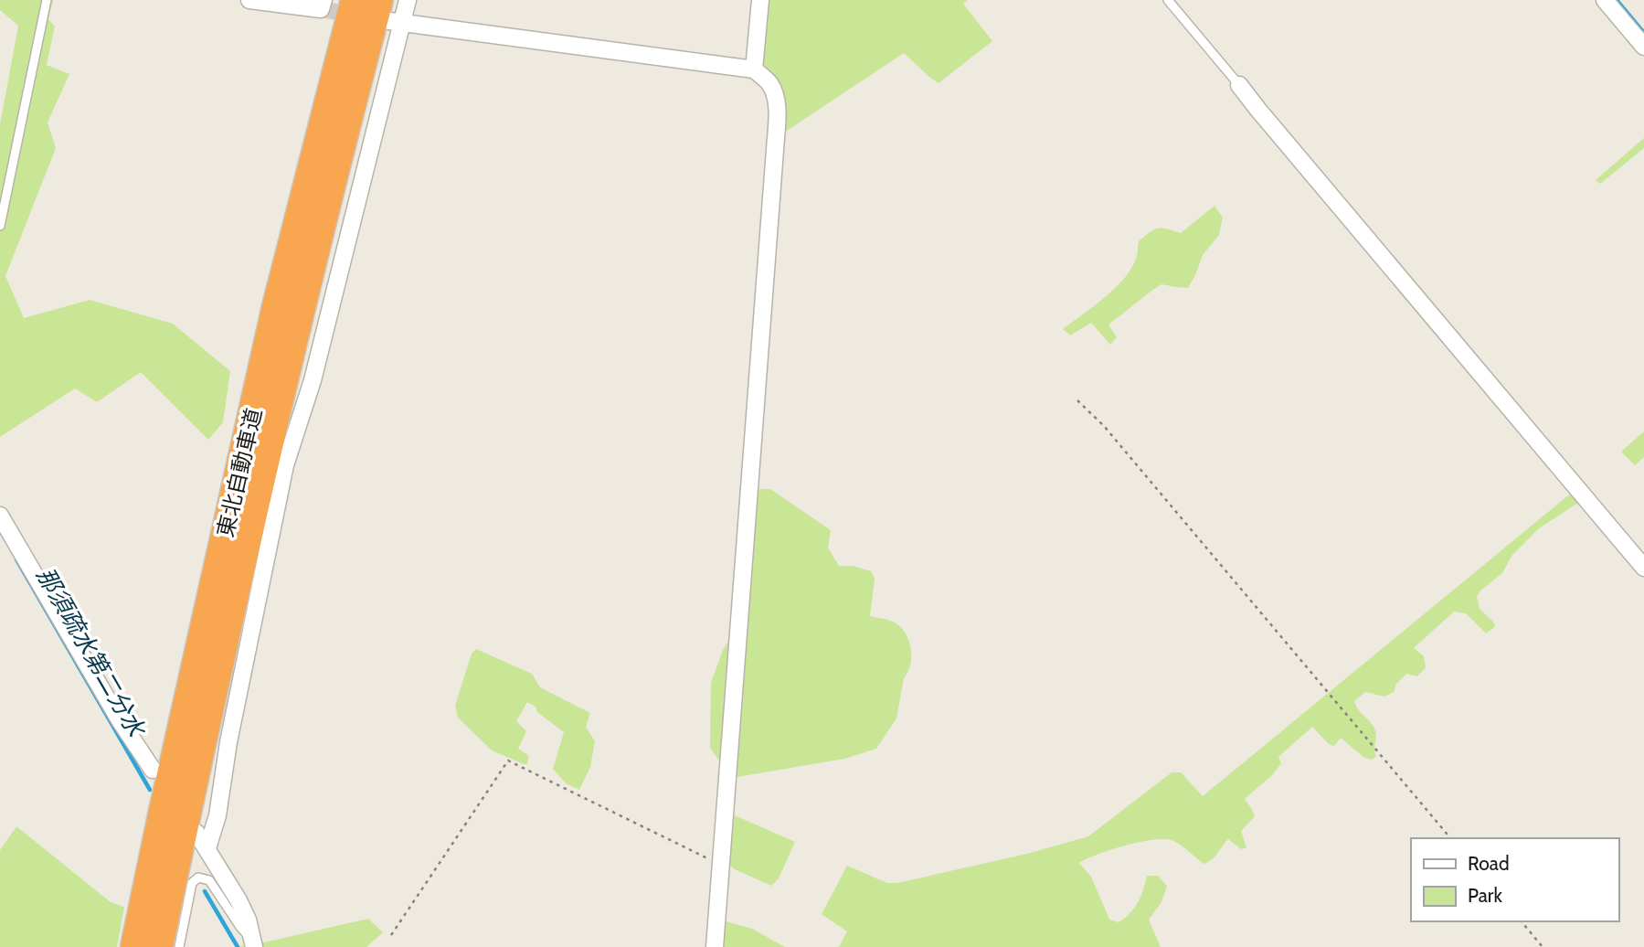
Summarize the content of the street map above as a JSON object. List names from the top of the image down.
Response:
{
  "streets": {
    "highway": ["東北自動車道"]
  },
  "water": ["那須疏水第二分水"],
  "legend": ["Road", "Park"]
}
